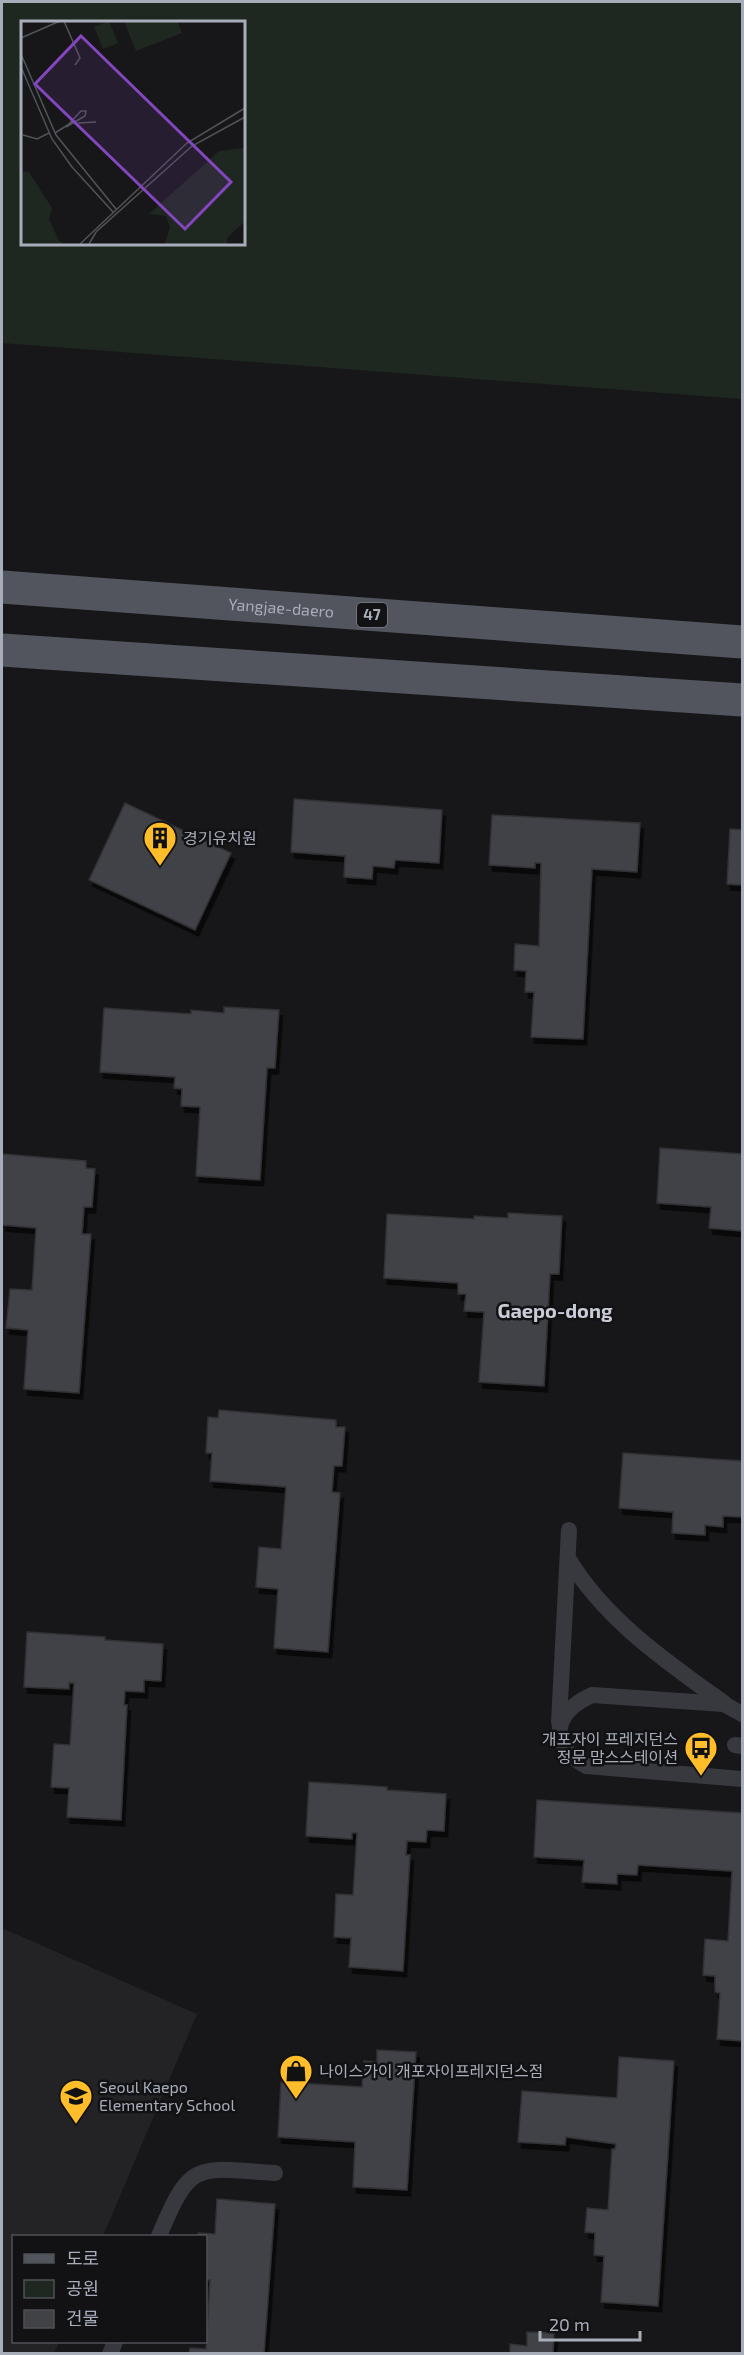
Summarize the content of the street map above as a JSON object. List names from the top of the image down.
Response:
{
  "streets": {
    "main road": ["Yangjae-daero", "47"]
  },
  "districts": ["Gaepo-dong"],
  "places": {
    "building": ["경기유치원"],
    "bus stop": ["개포자이 프레지던스 정문 맘스스테이션"],
    "shop": ["나이스가이 개포자이프레지던스점"],
    "school or university": ["Seoul Kaepo Elementary School"]
  },
  "legend": ["도로", "공원", "건물"],
  "scale_bar": "20 m"
}
